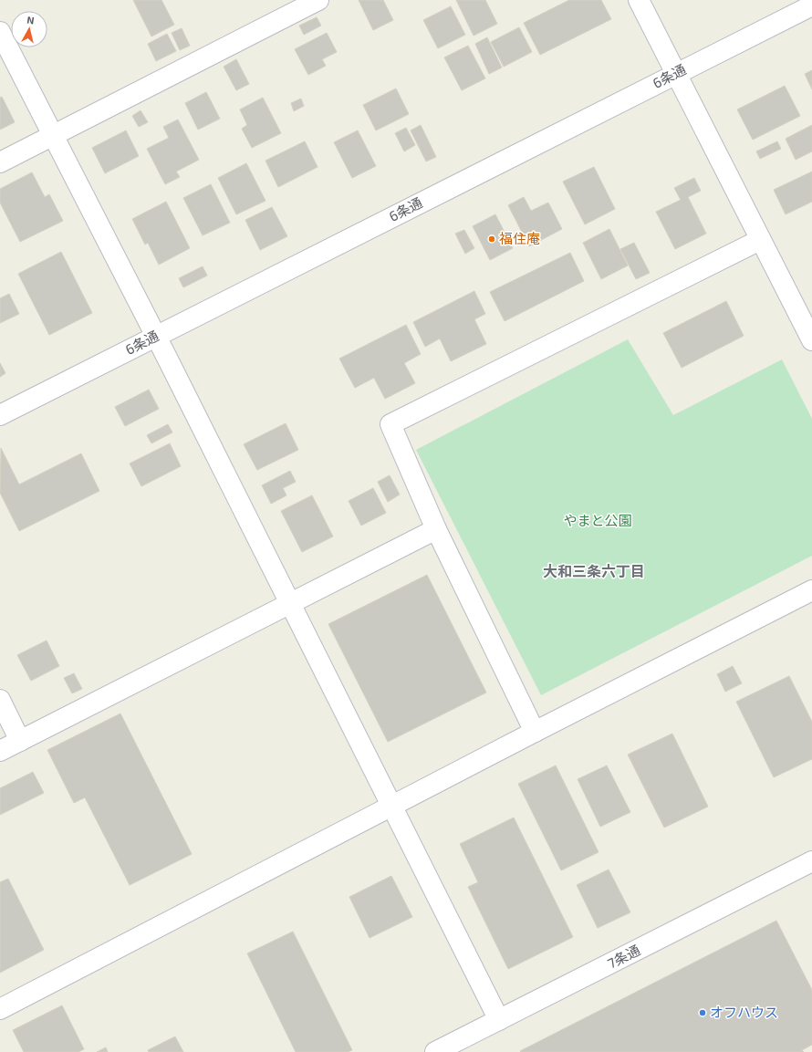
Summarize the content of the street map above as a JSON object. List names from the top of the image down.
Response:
{
  "streets": {
    "street": ["6条通", "7条通"]
  },
  "districts": ["大和三条六丁目"],
  "parks": ["やまと公園"],
  "places": ["福住庵", "オフハウス"],
  "north": "top"
}
